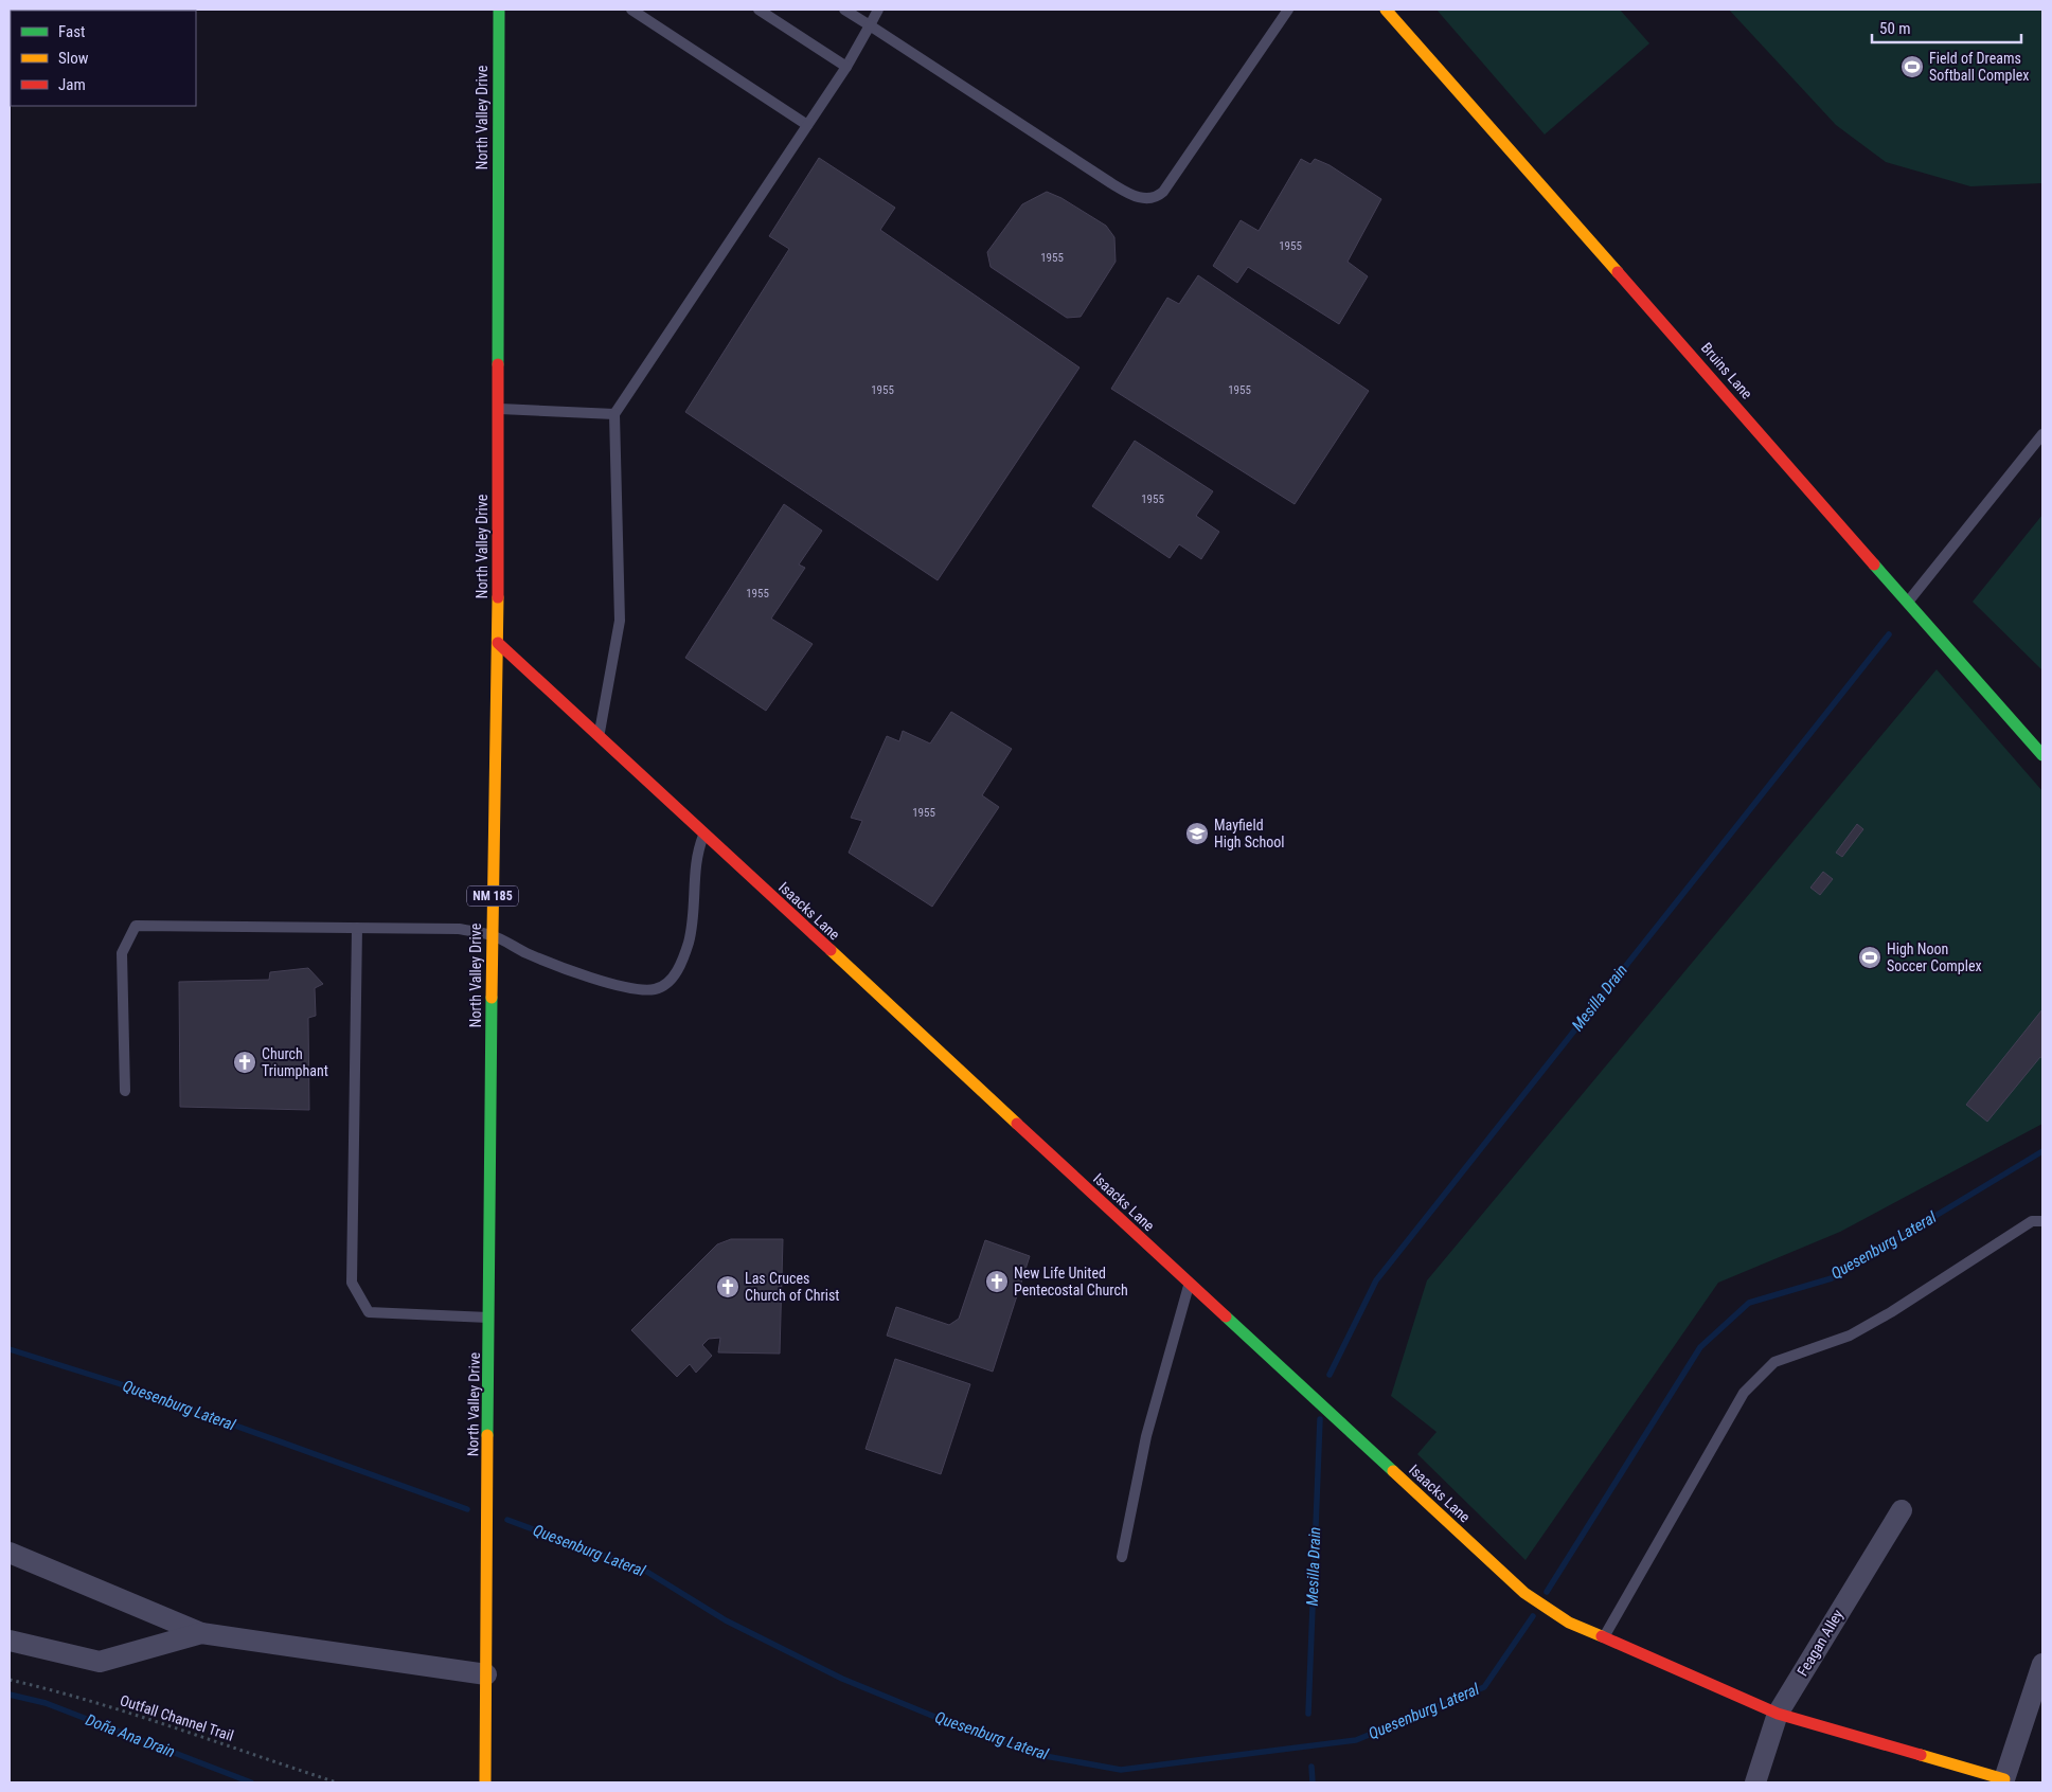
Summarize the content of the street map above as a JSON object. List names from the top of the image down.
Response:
{
  "streets": {
    "street": [
      "North Valley Drive",
      "Bruins Lane",
      "NM 185",
      "Isaacks Lane",
      "Feagan Alley"
    ],
    "path": ["Outfall Channel Trail"]
  },
  "crossings": [
    ["North Valley Drive", "Isaacks Lane"],
    ["Isaacks Lane", "Feagan Alley"]
  ],
  "water": ["Mesilla Drain", "Quesenburg Lateral", "Doña Ana Drain"],
  "places": {
    "sports": ["Field of Dreams Softball Complex", "High Noon Soccer Complex"],
    "school or university": ["Mayfield High School"],
    "church": ["Church Triumphant", "New Life United Pentecostal Church", "Las Cruces Church of Christ"]
  },
  "house_numbers": [
    "1955",
    "1955",
    "1955",
    "1955",
    "1955",
    "1955",
    "1955"
  ],
  "legend": ["Fast", "Slow", "Jam"],
  "scale_bar": "50 m"
}
